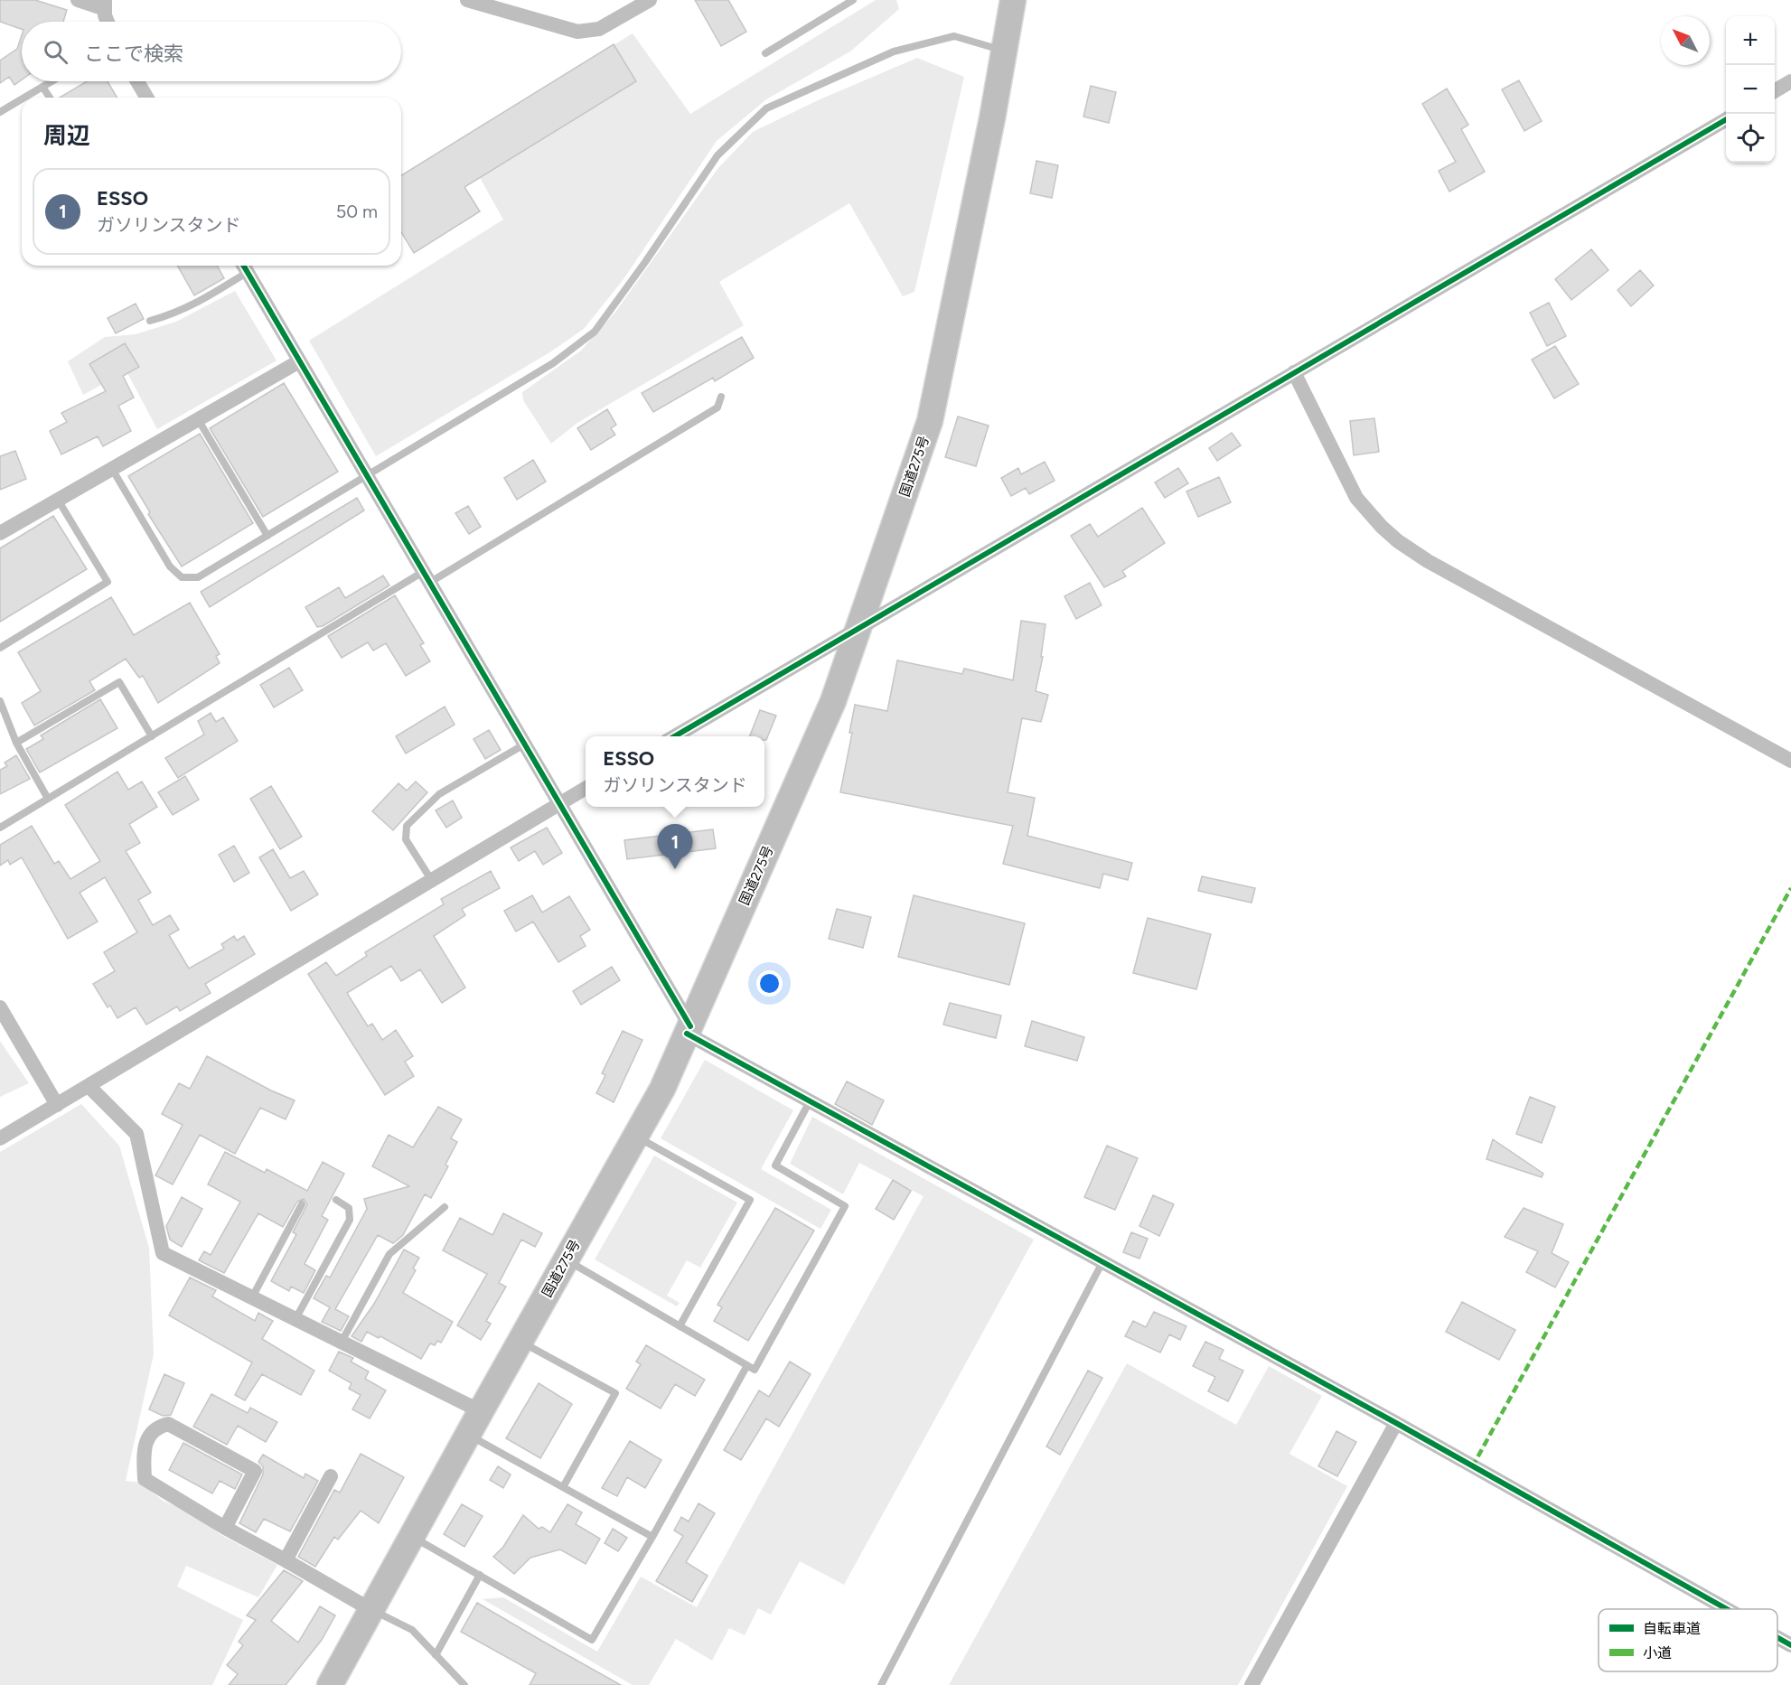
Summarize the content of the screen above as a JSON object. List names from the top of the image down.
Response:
{
  "streets": {
    "highway": ["国道275号"]
  },
  "legend": ["自転車道", "小道"],
  "north": "top left",
  "page": {
    "map_buttons": ["+", "−"],
    "search": "ここで検索",
    "heading": "周辺",
    "list": [
      {
        "mark": "1",
        "name": "ESSO",
        "note": "ガソリンスタンド",
        "value": "50 m"
      }
    ],
    "popup": ["ESSO", "ガソリンスタンド"],
    "pins": "1"
  }
}
